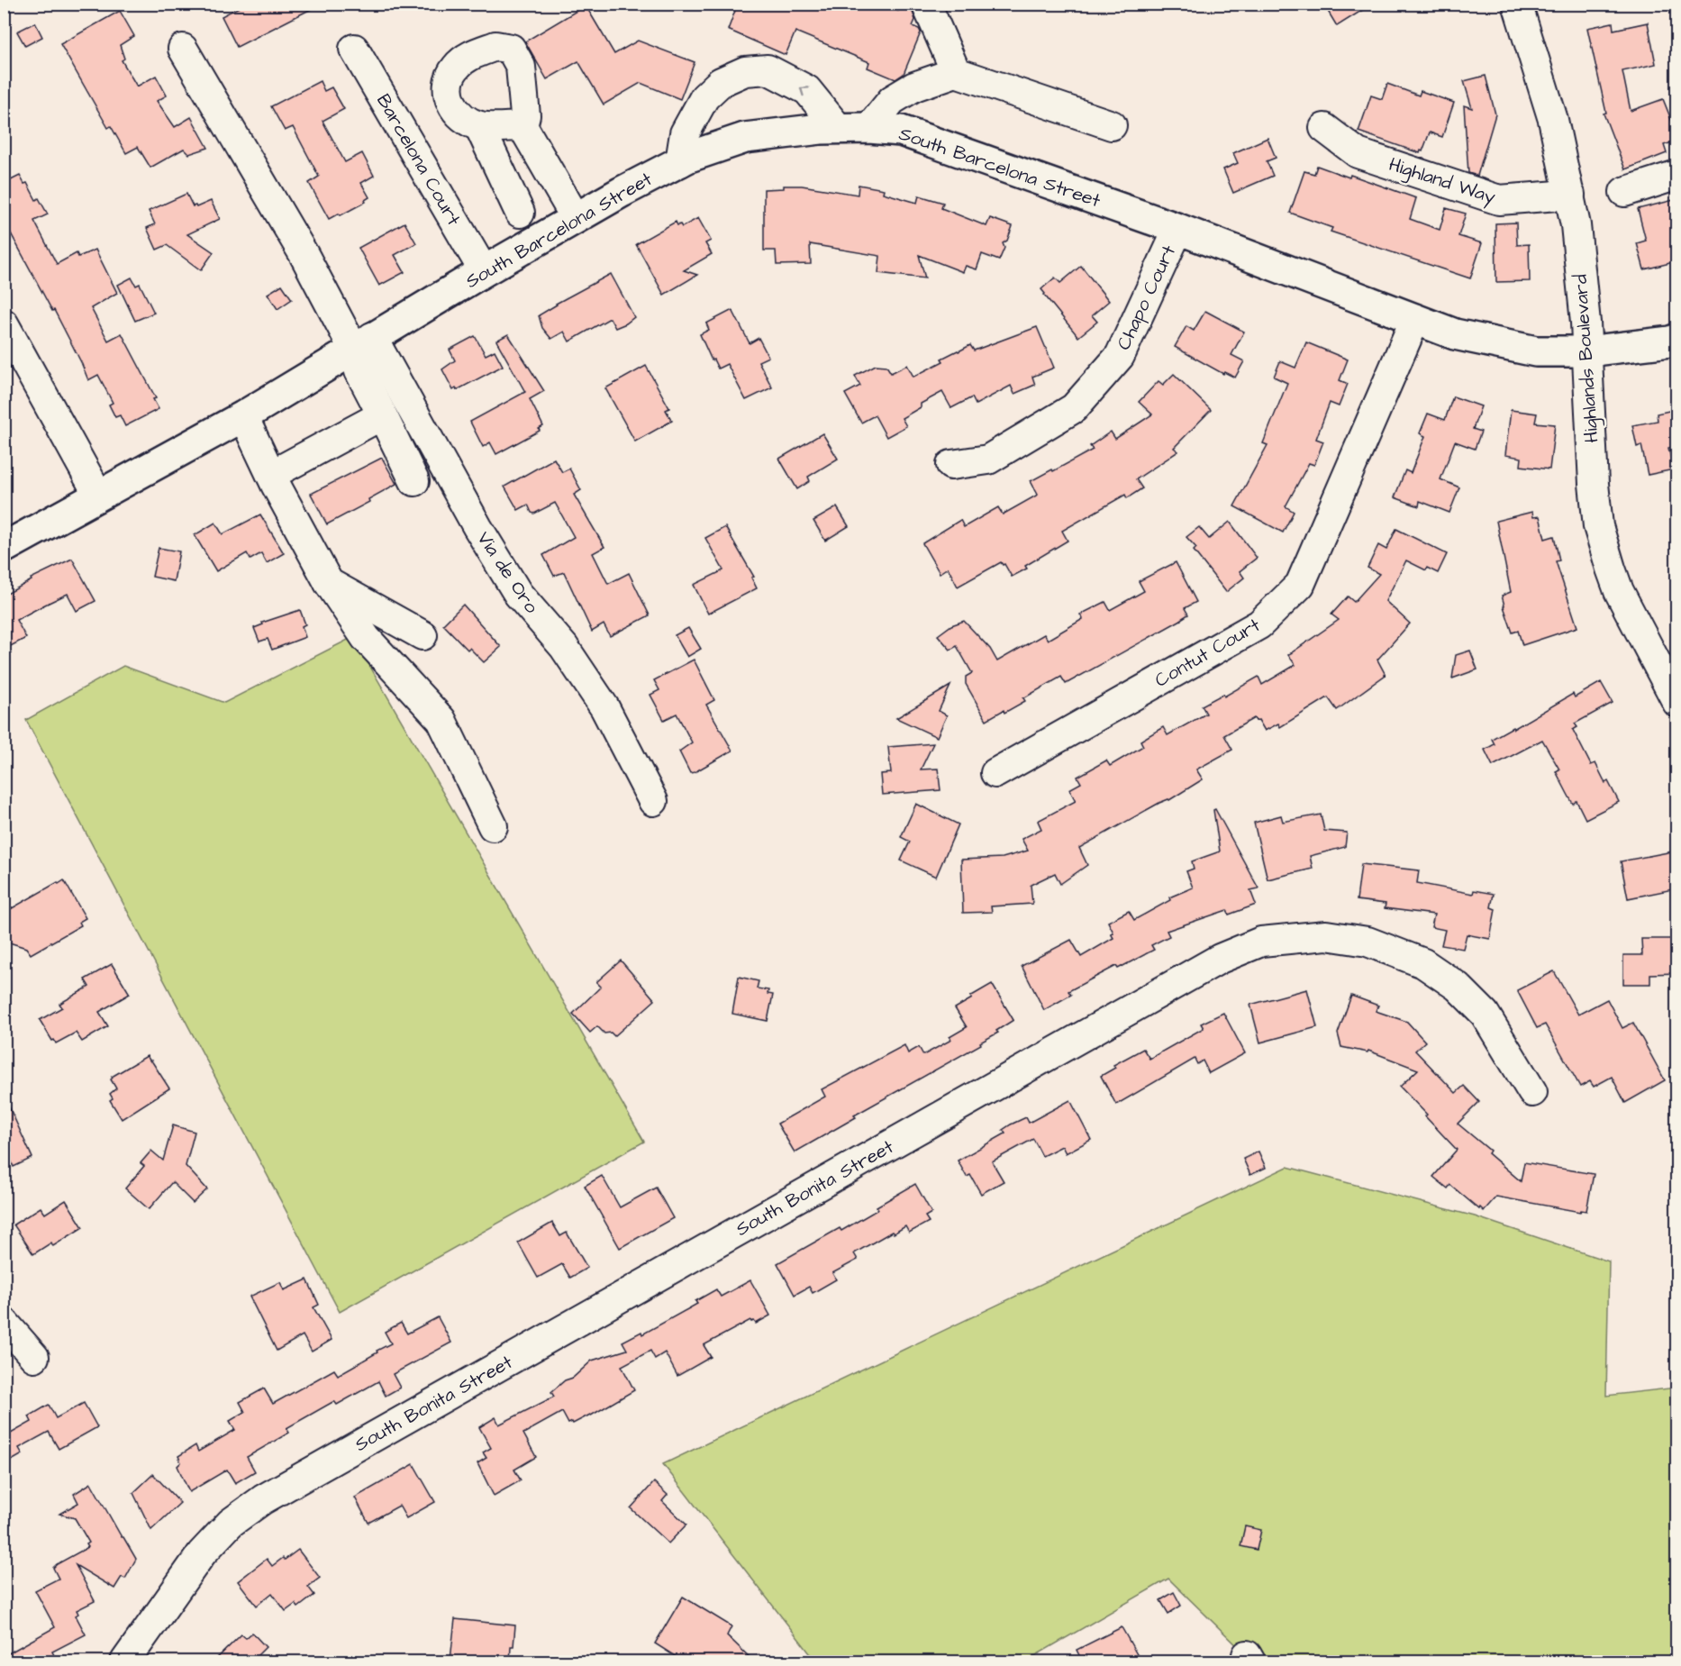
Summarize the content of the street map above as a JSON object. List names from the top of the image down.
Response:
{
  "streets": {
    "main road": ["South Barcelona Street"],
    "street": [
      "Barcelona Court",
      "Highland Way",
      "Chapo Court",
      "Highlands Boulevard",
      "Via de Oro",
      "Contut Court",
      "South Bonita Street"
    ]
  },
  "crossings": [
    ["Barcelona Court", "South Barcelona Street"],
    ["South Barcelona Street", "Chapo Court"],
    ["South Barcelona Street", "Highlands Boulevard"],
    ["South Barcelona Street", "Via de Oro"],
    ["South Barcelona Street", "Contut Court"],
    ["Highland Way", "Highlands Boulevard"]
  ]
}
